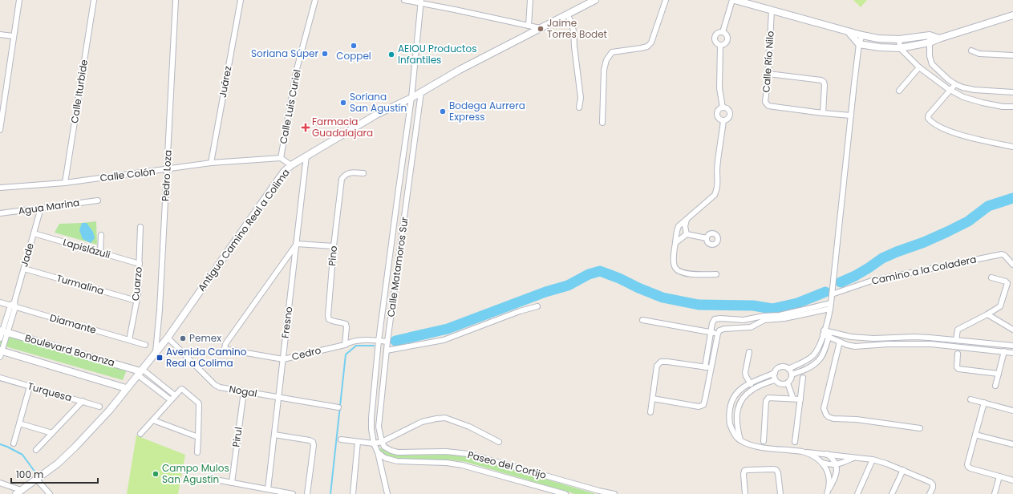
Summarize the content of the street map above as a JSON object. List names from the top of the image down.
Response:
{
  "streets": {
    "main road": ["Antiguo Camino Real a Colima", "Boulevard Bonanza"],
    "street": [
      "Calle Río Nilo",
      "Juárez",
      "Calle Iturbide",
      "Calle Luis Curiel",
      "Calle Colón",
      "Pedro Loza",
      "Agua Marina",
      "Lapislázuli",
      "Jade",
      "Pino",
      "Calle Matamoros Sur",
      "Camino a la Coladera",
      "Cuarzo",
      "Turmalina",
      "Fresno",
      "Diamante",
      "Cedro",
      "Nogal",
      "Turquesa",
      "Pirul",
      "Paseo del Cortijo"
    ]
  },
  "crossings": [
    ["Juárez", "Calle Colón"],
    ["Calle Iturbide", "Calle Colón"],
    ["Calle Luis Curiel", "Calle Colón"],
    ["Calle Colón", "Pedro Loza"],
    ["Pedro Loza", "Antiguo Camino Real a Colima"],
    ["Agua Marina", "Jade"],
    ["Antiguo Camino Real a Colima", "Calle Matamoros Sur"],
    ["Antiguo Camino Real a Colima", "Fresno"],
    ["Antiguo Camino Real a Colima", "Boulevard Bonanza"],
    ["Antiguo Camino Real a Colima", "Nogal"],
    ["Lapislázuli", "Jade"],
    ["Lapislázuli", "Cuarzo"],
    ["Jade", "Turmalina"],
    ["Jade", "Diamante"],
    ["Jade", "Boulevard Bonanza"],
    ["Pino", "Cedro"],
    ["Calle Matamoros Sur", "Cedro"],
    ["Calle Matamoros Sur", "Paseo del Cortijo"],
    ["Cuarzo", "Turmalina"],
    ["Cuarzo", "Diamante"],
    ["Fresno", "Cedro"],
    ["Fresno", "Nogal"],
    ["Nogal", "Pirul"]
  ],
  "places": {
    "other": [
      "Jaime Torres Bodet",
      "Coppel",
      "Soriana Súper",
      "AEIOU Productos Infantiles",
      "Soriana San Agustín",
      "Bodega Aurrera Express",
      "Pemex",
      "Campo Mulos San Agustín"
    ],
    "health": ["Farmacia Guadalajara"],
    "transit": ["Avenida Camino Real a Colima"]
  },
  "scale_bar": "100 m"
}
